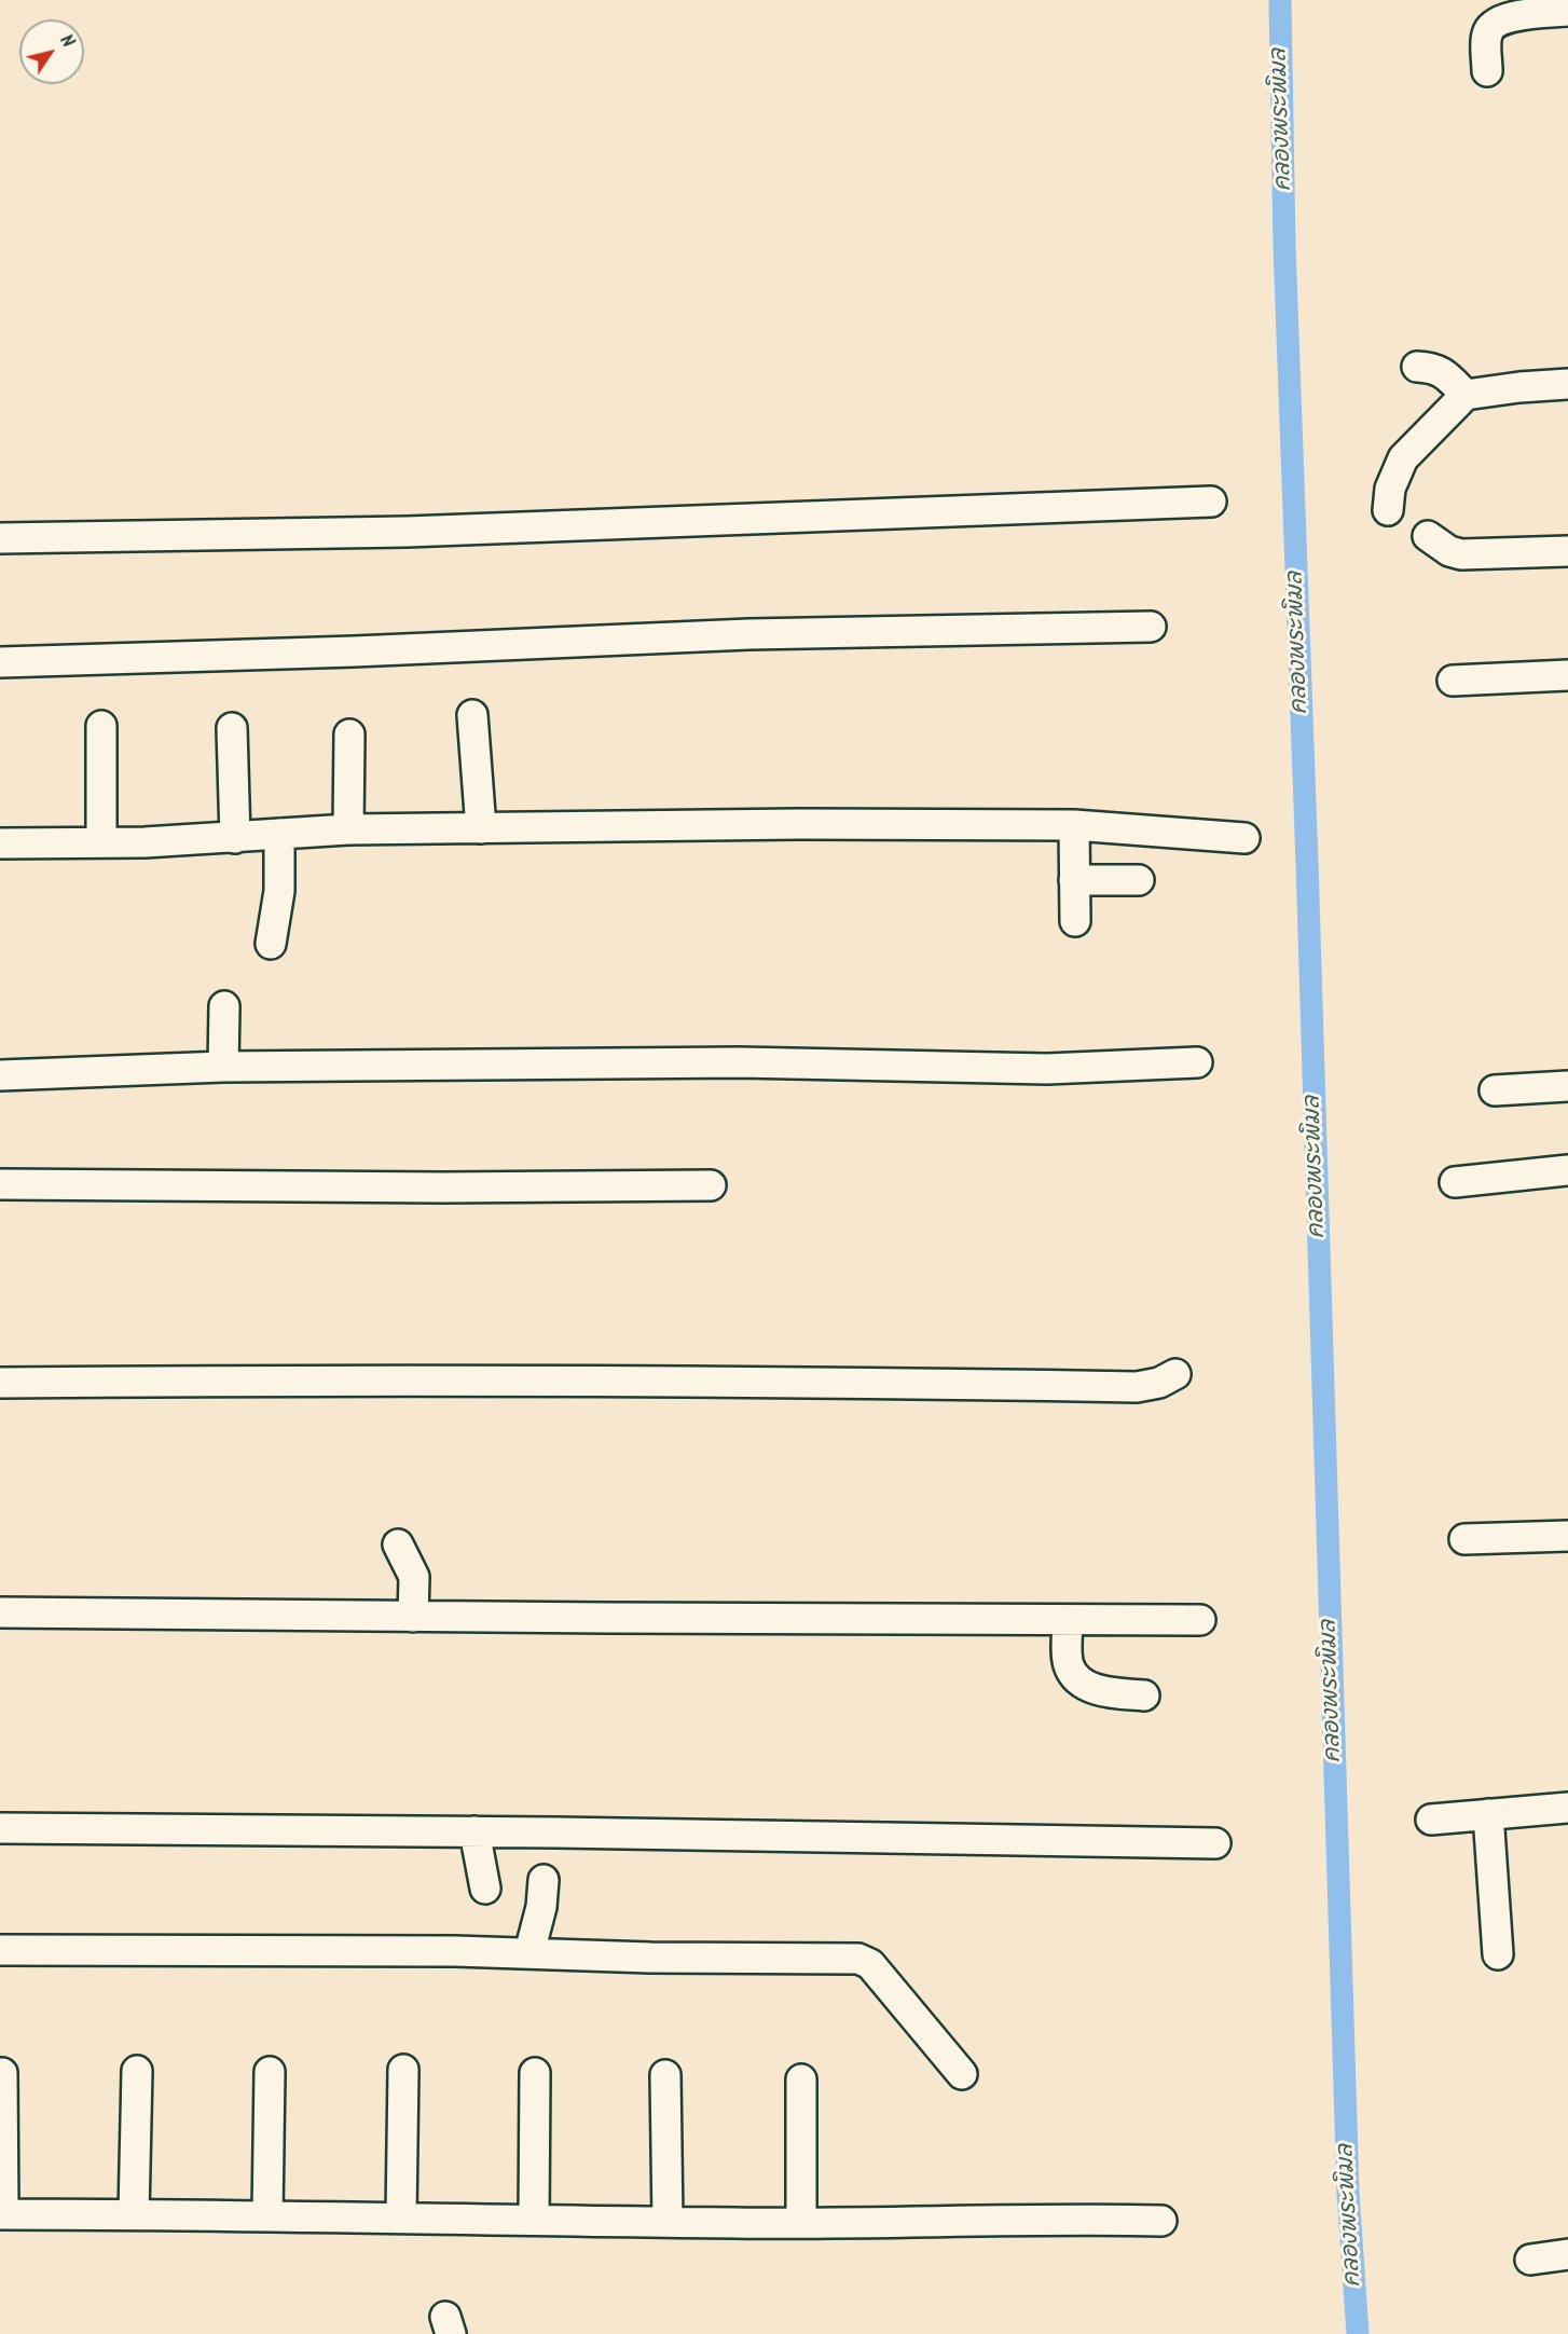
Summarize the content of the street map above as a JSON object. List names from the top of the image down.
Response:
{
  "water": ["คลองพระพิมล"],
  "north": "top right"
}
